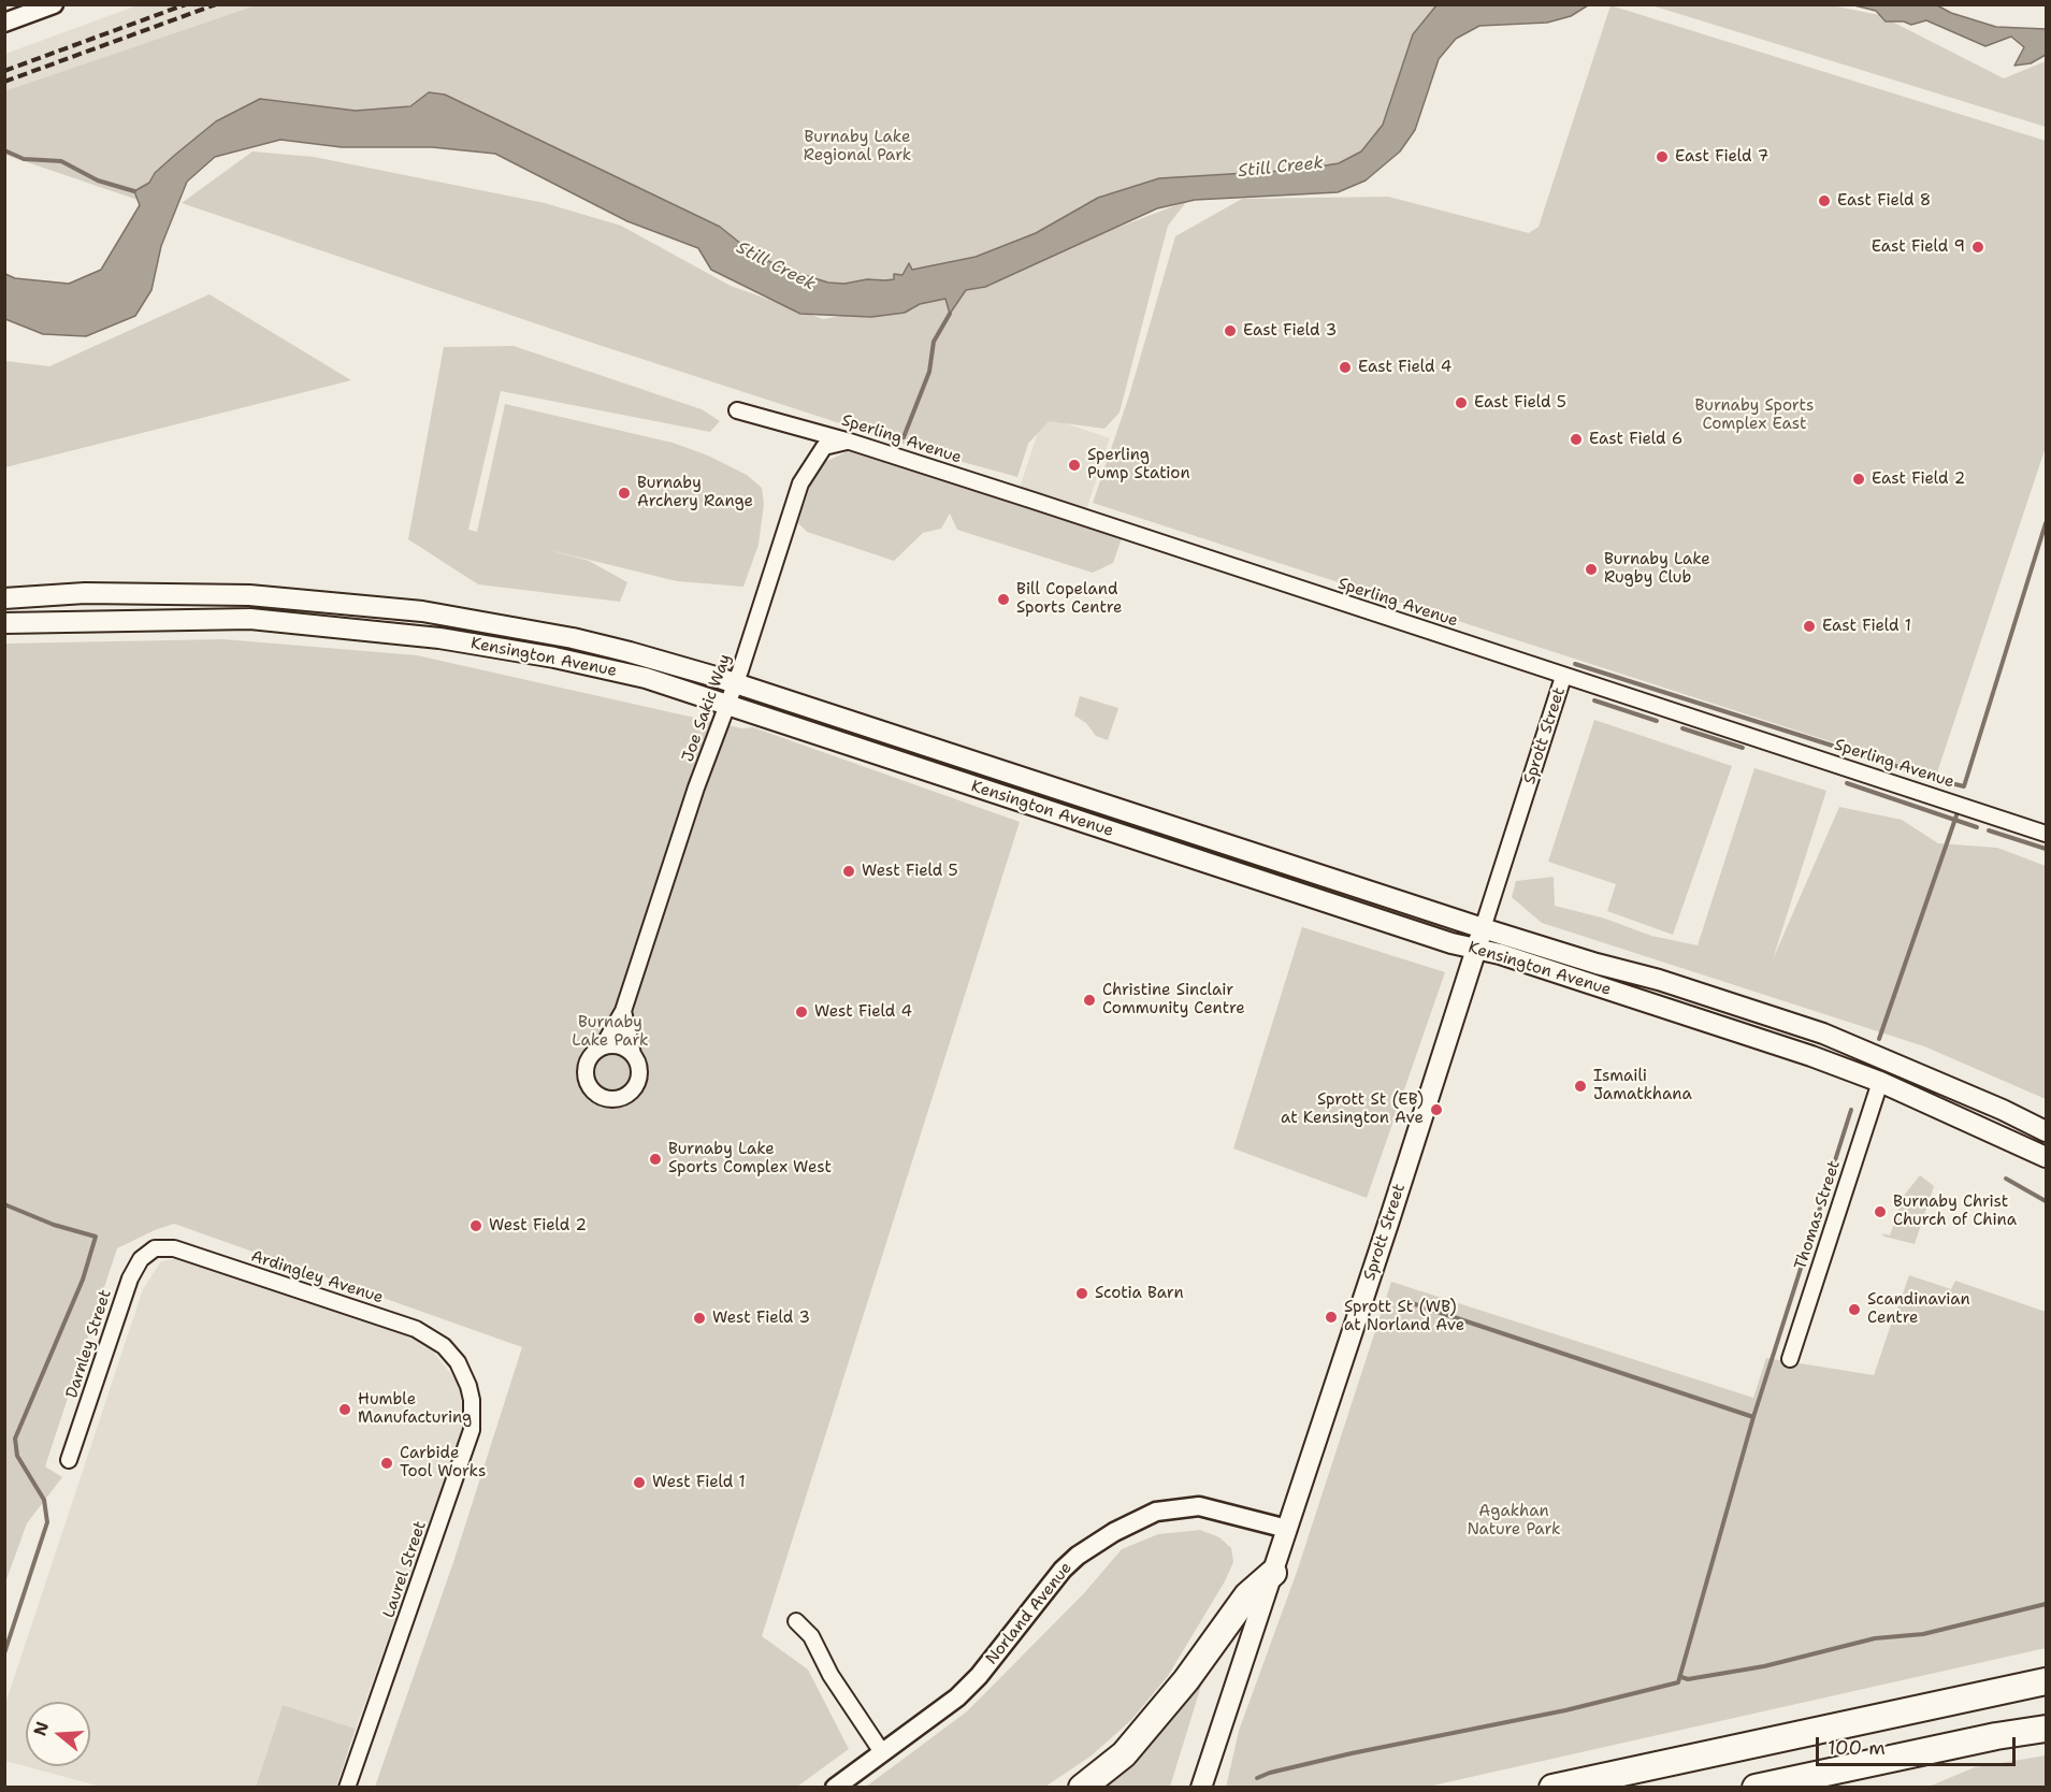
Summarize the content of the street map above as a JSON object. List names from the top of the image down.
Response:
{
  "streets": {
    "main road": ["Kensington Avenue", "Sprott Street"],
    "street": [
      "Sperling Avenue",
      "Joe Sakic Way",
      "Thomas Street",
      "Ardingley Avenue",
      "Darnley Street",
      "Laurel Street",
      "Norland Avenue"
    ]
  },
  "crossings": [
    ["Sperling Avenue", "Joe Sakic Way"],
    ["Sperling Avenue", "Sprott Street"],
    ["Kensington Avenue", "Joe Sakic Way"],
    ["Kensington Avenue", "Sprott Street"],
    ["Kensington Avenue", "Thomas Street"],
    ["Sprott Street", "Norland Avenue"],
    ["Ardingley Avenue", "Darnley Street"],
    ["Ardingley Avenue", "Laurel Street"]
  ],
  "water": ["Still Creek"],
  "parks": [
    "Burnaby Lake Regional Park",
    "Burnaby Sports Complex East",
    "Burnaby Lake Park",
    "Agakhan Nature Park"
  ],
  "places": [
    "East Field 7",
    "East Field 8",
    "East Field 9",
    "East Field 3",
    "East Field 4",
    "East Field 5",
    "East Field 6",
    "Sperling Pump Station",
    "East Field 2",
    "Burnaby Archery Range",
    "Burnaby Lake Rugby Club",
    "Bill Copeland Sports Centre",
    "East Field 1",
    "West Field 5",
    "Christine Sinclair Community Centre",
    "West Field 4",
    "Ismaili Jamatkhana",
    "Sprott St (EB) at Kensington Ave",
    "Burnaby Lake Sports Complex West",
    "Burnaby Christ Church of China",
    "West Field 2",
    "Scotia Barn",
    "Scandinavian Centre",
    "Sprott St (WB) at Norland Ave",
    "West Field 3",
    "Humble Manufacturing",
    "Carbide Tool Works",
    "West Field 1"
  ],
  "scale_bar": "100 m",
  "north": "left"
}
